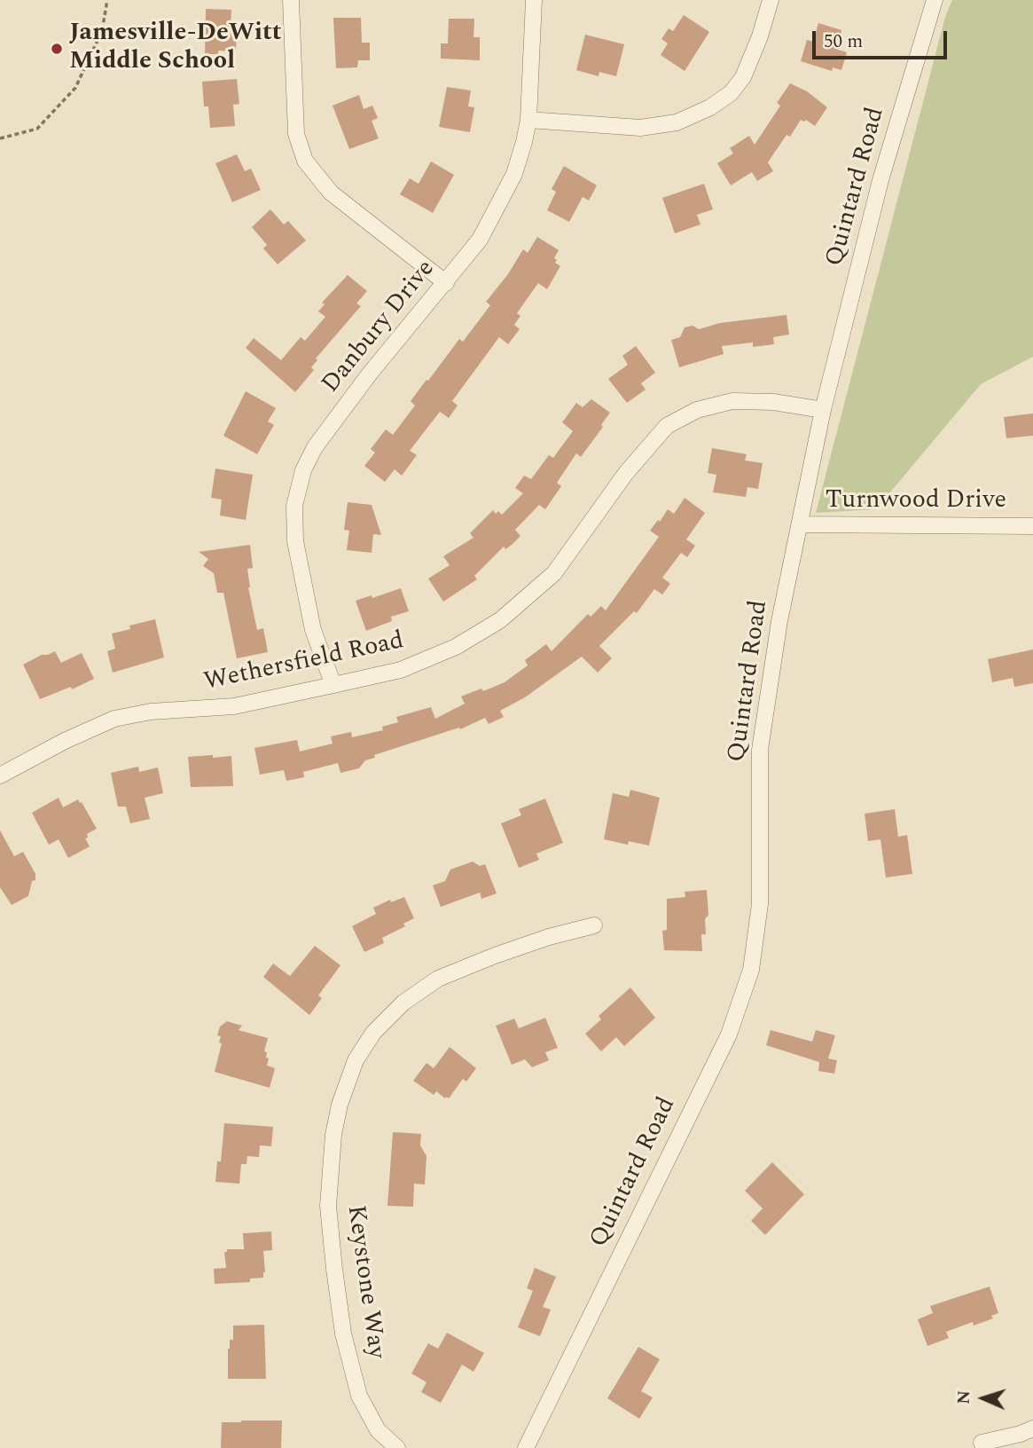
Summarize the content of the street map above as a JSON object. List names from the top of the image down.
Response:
{
  "streets": {
    "street": [
      "Quintard Road",
      "Danbury Drive",
      "Turnwood Drive",
      "Wethersfield Road",
      "Keystone Way"
    ]
  },
  "crossings": [
    ["Quintard Road", "Turnwood Drive"],
    ["Quintard Road", "Wethersfield Road"],
    ["Danbury Drive", "Wethersfield Road"]
  ],
  "places": ["Jamesville-DeWitt Middle School"],
  "scale_bar": "50 m",
  "north": "left"
}
